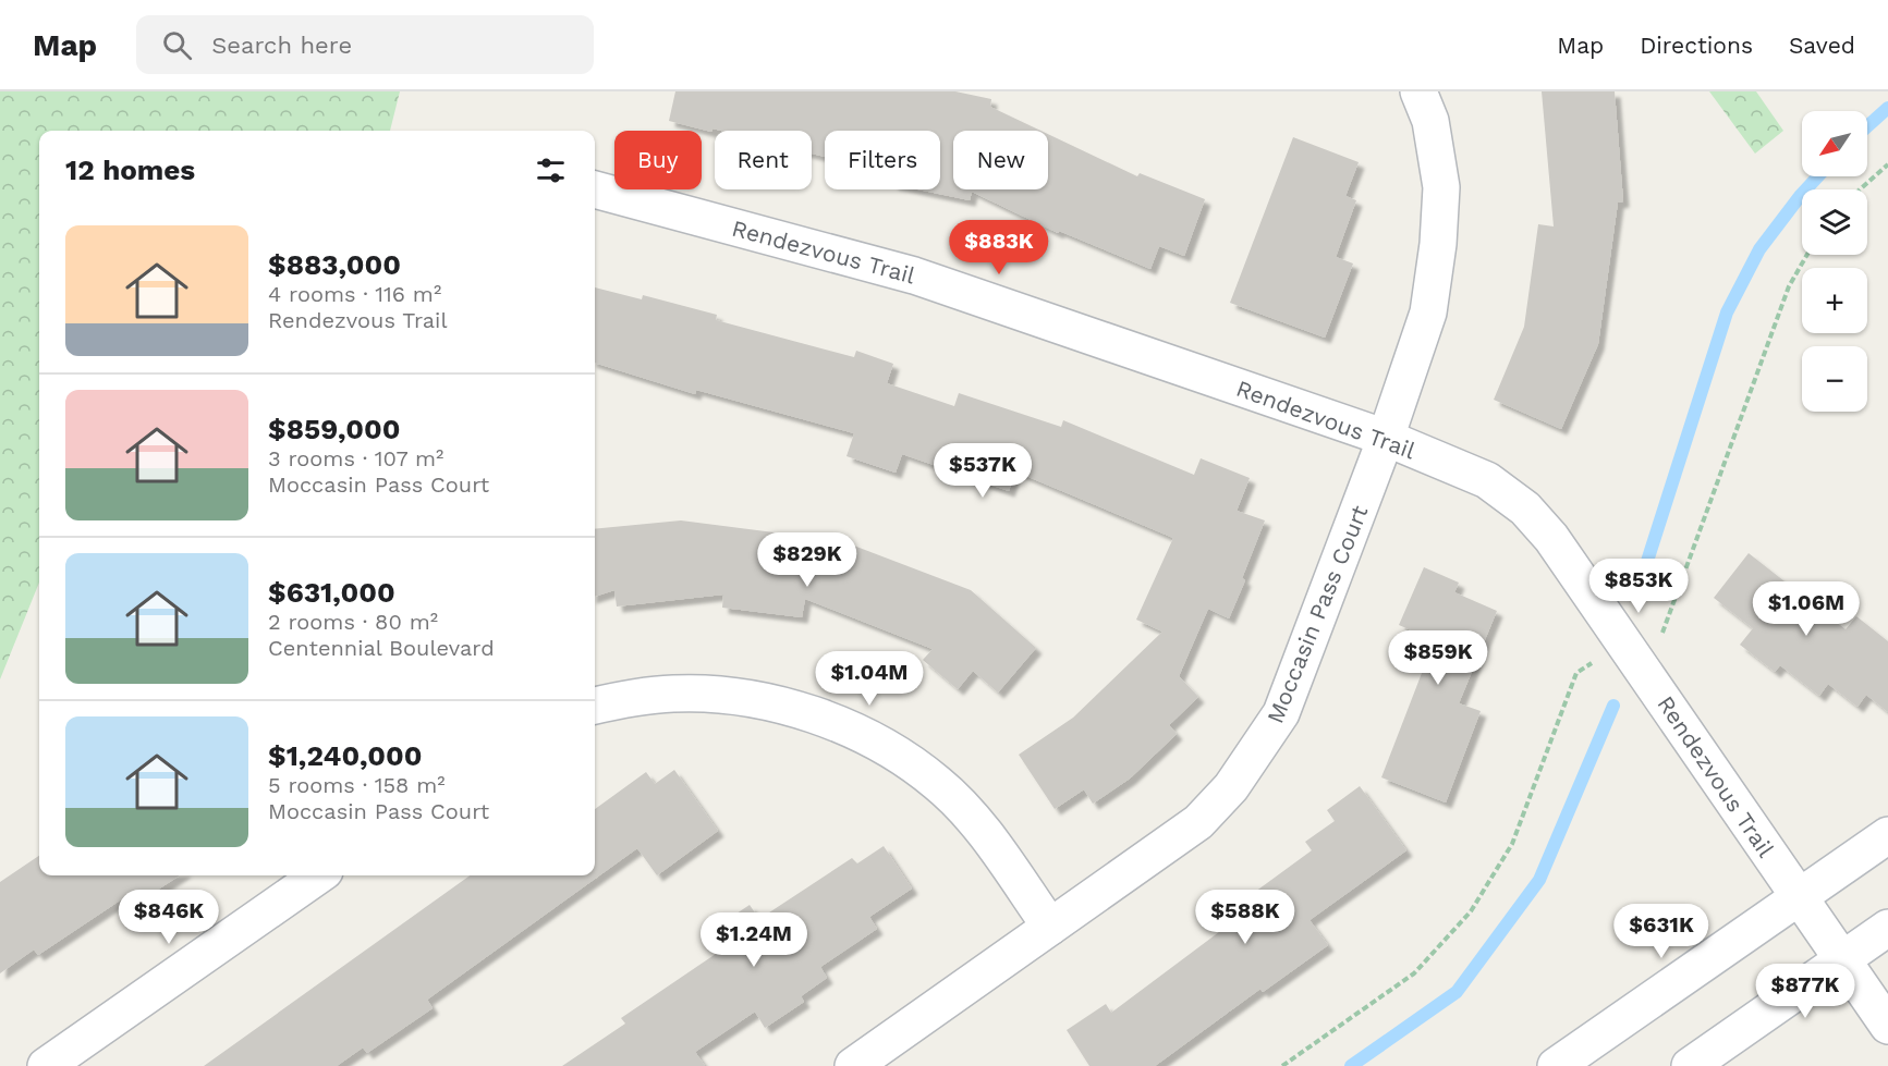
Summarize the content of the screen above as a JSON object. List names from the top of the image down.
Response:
{
  "streets": {
    "street": ["Rendezvous Trail", "Moccasin Pass Court"]
  },
  "crossings": [
    ["Rendezvous Trail", "Moccasin Pass Court"]
  ],
  "north": "bottom left",
  "page": {
    "header": "Map",
    "search": "Search here",
    "nav": ["Map", "Directions", "Saved"],
    "map_buttons": ["+", "−"],
    "chip": [
      "Buy",
      "Rent",
      "Filters",
      "New"
    ],
    "heading": "12 homes",
    "list": [
      {
        "name": "$883,000",
        "note": "4 rooms · 116 m² · Rendezvous Trail"
      },
      {
        "name": "$859,000",
        "note": "3 rooms · 107 m² · Moccasin Pass Court"
      },
      {
        "name": "$631,000",
        "note": "2 rooms · 80 m² · Centennial Boulevard"
      },
      {
        "name": "$1,240,000",
        "note": "5 rooms · 158 m² · Moccasin Pass Court"
      }
    ],
    "price": [
      "$883K",
      "$537K",
      "$829K",
      "$853K",
      "$1.06M",
      "$859K",
      "$1.04M",
      "$846K",
      "$588K",
      "$631K",
      "$1.24M",
      "$877K"
    ]
  }
}
